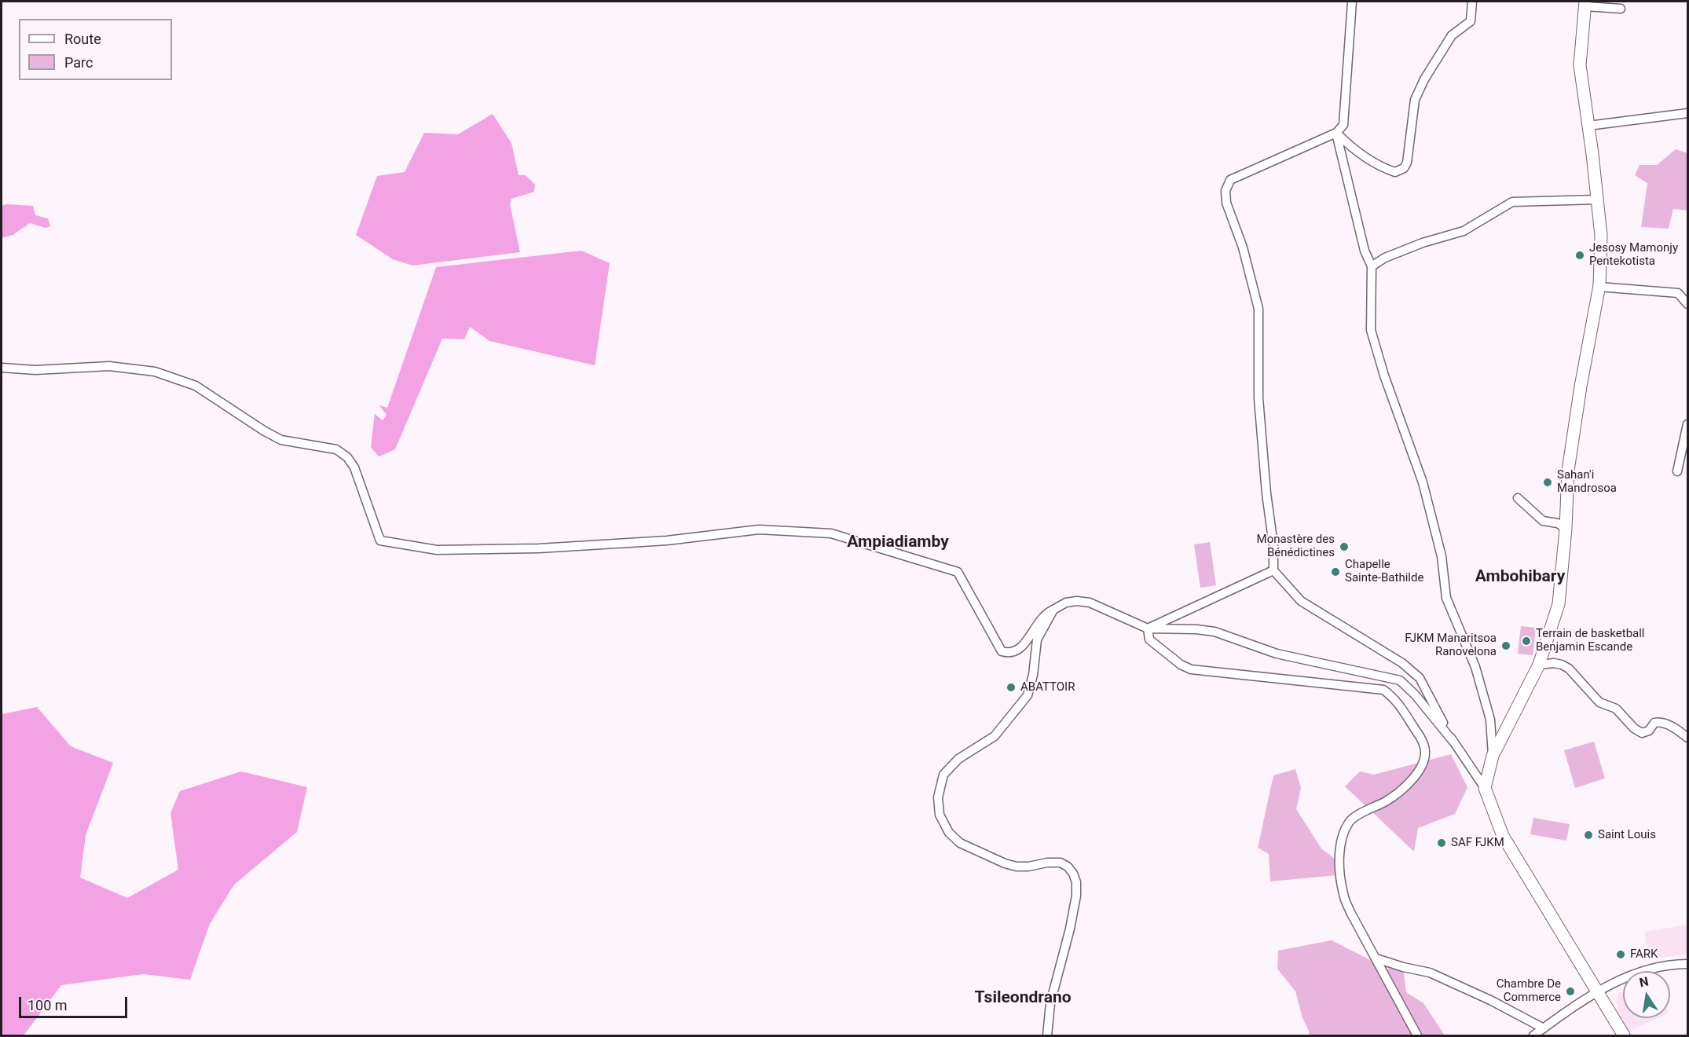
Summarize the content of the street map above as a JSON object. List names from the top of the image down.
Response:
{
  "districts": ["Ampiadiamby", "Ambohibary", "Tsileondrano"],
  "places": [
    "Jesosy Mamonjy Pentekotista",
    "Sahan'i Mandrosoa",
    "Monastère des Bénédictines",
    "Chapelle Sainte-Bathilde",
    "Terrain de basketball Benjamin Escande",
    "FJKM Manaritsoa Ranovelona",
    "ABATTOIR",
    "Saint Louis",
    "SAF FJKM",
    "FARK",
    "Chambre De Commerce"
  ],
  "legend": ["Route", "Parc"],
  "scale_bar": "100 m",
  "north": "top"
}
